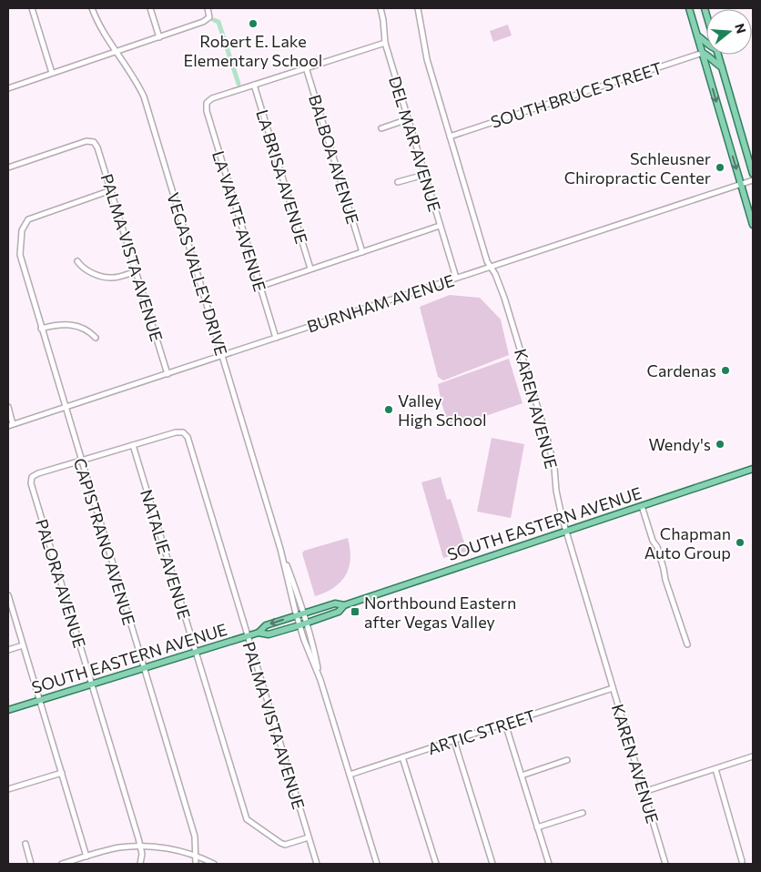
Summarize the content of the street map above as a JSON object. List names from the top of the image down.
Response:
{
  "streets": {
    "main road": ["SOUTH EASTERN AVENUE"],
    "street": [
      "SOUTH BRUCE STREET",
      "DEL MAR AVENUE",
      "BALBOA AVENUE",
      "LA BRISA AVENUE",
      "LA VANTE AVENUE",
      "PALMA VISTA AVENUE",
      "VEGAS VALLEY DRIVE",
      "BURNHAM AVENUE",
      "KAREN AVENUE",
      "CAPISTRANO AVENUE",
      "NATALIE AVENUE",
      "PALORA AVENUE",
      "ARTIC STREET"
    ]
  },
  "crossings": [
    ["SOUTH BRUCE STREET", "KAREN AVENUE"],
    ["DEL MAR AVENUE", "BURNHAM AVENUE"],
    ["LA BRISA AVENUE", "LA VANTE AVENUE"],
    ["LA VANTE AVENUE", "BURNHAM AVENUE"],
    ["PALMA VISTA AVENUE", "BURNHAM AVENUE"],
    ["PALMA VISTA AVENUE", "SOUTH EASTERN AVENUE"],
    ["PALMA VISTA AVENUE", "CAPISTRANO AVENUE"],
    ["PALMA VISTA AVENUE", "NATALIE AVENUE"],
    ["VEGAS VALLEY DRIVE", "BURNHAM AVENUE"],
    ["VEGAS VALLEY DRIVE", "SOUTH EASTERN AVENUE"],
    ["VEGAS VALLEY DRIVE", "ARTIC STREET"],
    ["BURNHAM AVENUE", "KAREN AVENUE"],
    ["BURNHAM AVENUE", "CAPISTRANO AVENUE"],
    ["KAREN AVENUE", "SOUTH EASTERN AVENUE"],
    ["KAREN AVENUE", "ARTIC STREET"],
    ["SOUTH EASTERN AVENUE", "CAPISTRANO AVENUE"],
    ["SOUTH EASTERN AVENUE", "NATALIE AVENUE"],
    ["SOUTH EASTERN AVENUE", "PALORA AVENUE"],
    ["CAPISTRANO AVENUE", "PALORA AVENUE"]
  ],
  "places": {
    "other": [
      "Robert E. Lake Elementary School",
      "Schleusner Chiropractic Center",
      "Cardenas",
      "Valley High School",
      "Wendy's",
      "Chapman Auto Group"
    ],
    "transit": ["Northbound Eastern after Vegas Valley"]
  },
  "north": "right"
}
